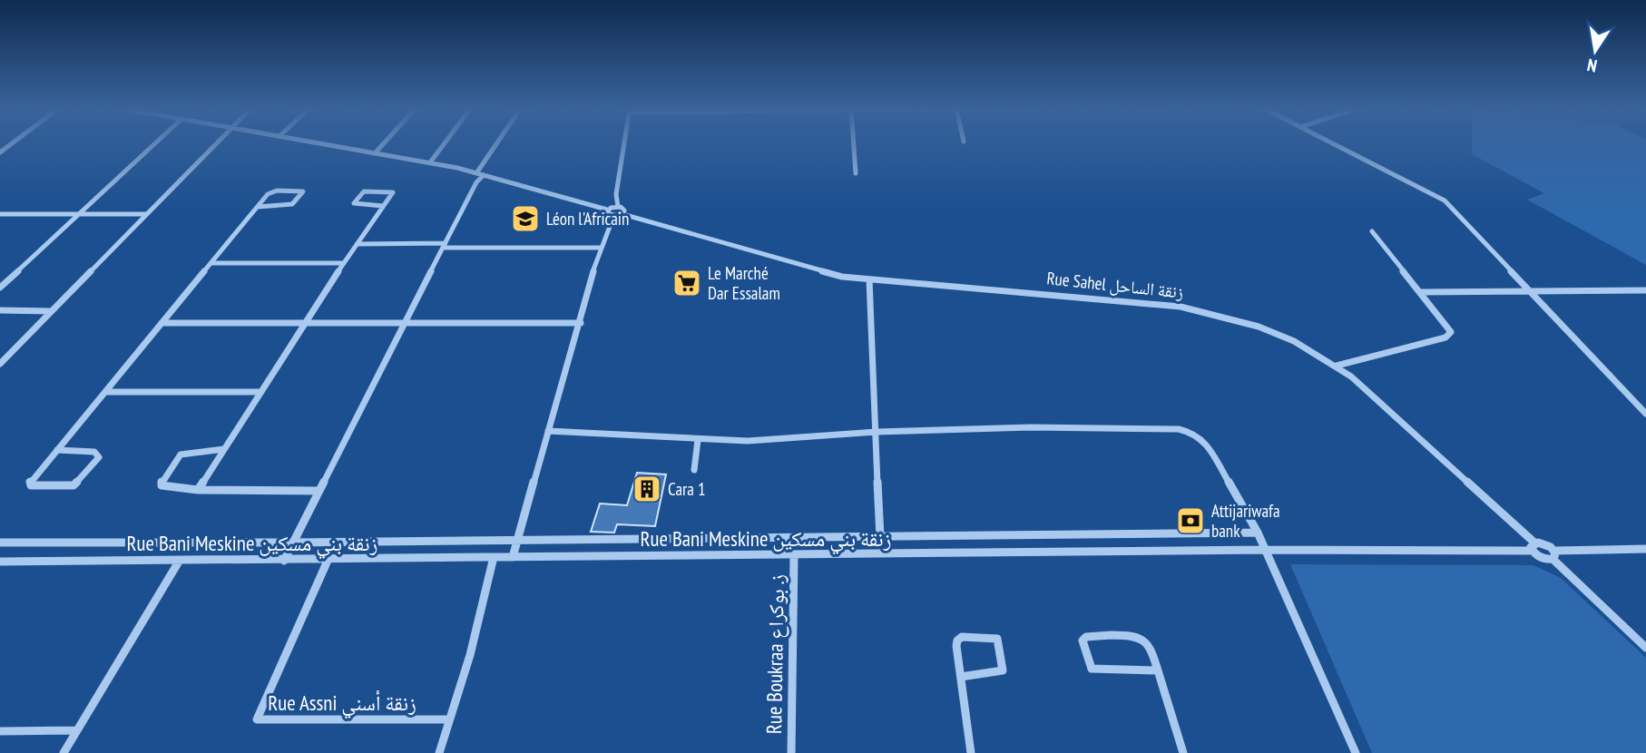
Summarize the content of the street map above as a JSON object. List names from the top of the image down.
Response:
{
  "streets": {
    "street": [
      "Rue Sahel زنقة الساحل",
      "Rue Bani Meskine زنقة بني مسكين",
      "Rue Boukraa ز. بوكراع",
      "Rue Assni زنقة أسني"
    ]
  },
  "crossings": [
    ["Rue Sahel زنقة الساحل", "Rue Bani Meskine زنقة بني مسكين"],
    ["Rue Bani Meskine زنقة بني مسكين", "Rue Boukraa ز. بوكراع"],
    ["Rue Bani Meskine زنقة بني مسكين", "Rue Assni زنقة أسني"]
  ],
  "places": {
    "school or university": ["Léon l'Africain"],
    "supermarket": ["Le Marché Dar Essalam"],
    "building": ["Cara 1"],
    "bank": ["Attijariwafa bank"]
  },
  "north": "bottom"
}
